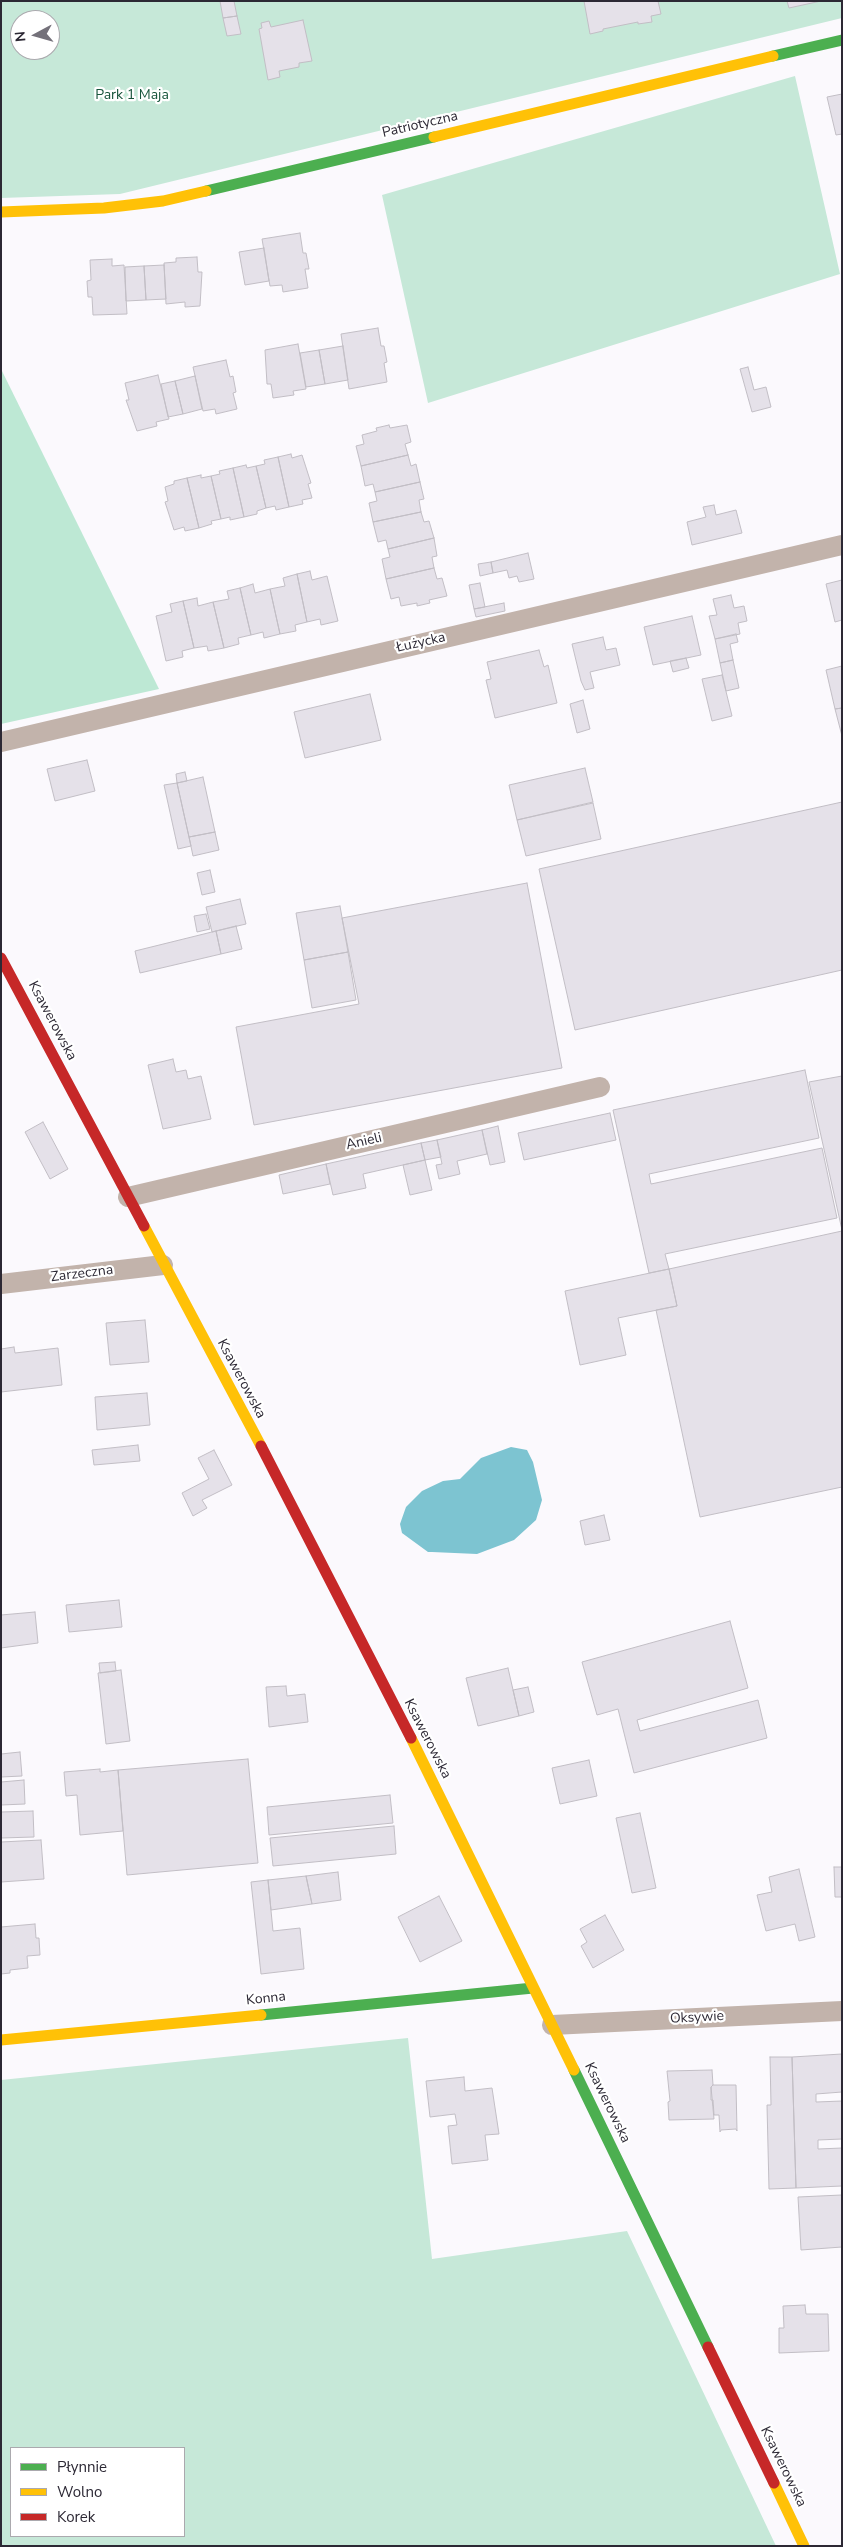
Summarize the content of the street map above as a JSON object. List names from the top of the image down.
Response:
{
  "streets": {
    "street": [
      "Patriotyczna",
      "Łużycka",
      "Ksawerowska",
      "Anieli",
      "Zarzeczna",
      "Konna",
      "Oksywie"
    ]
  },
  "crossings": [
    ["Ksawerowska", "Anieli"],
    ["Ksawerowska", "Zarzeczna"],
    ["Ksawerowska", "Konna"],
    ["Ksawerowska", "Oksywie"]
  ],
  "parks": ["Park 1 Maja"],
  "legend": ["Płynnie", "Wolno", "Korek"],
  "north": "left"
}
